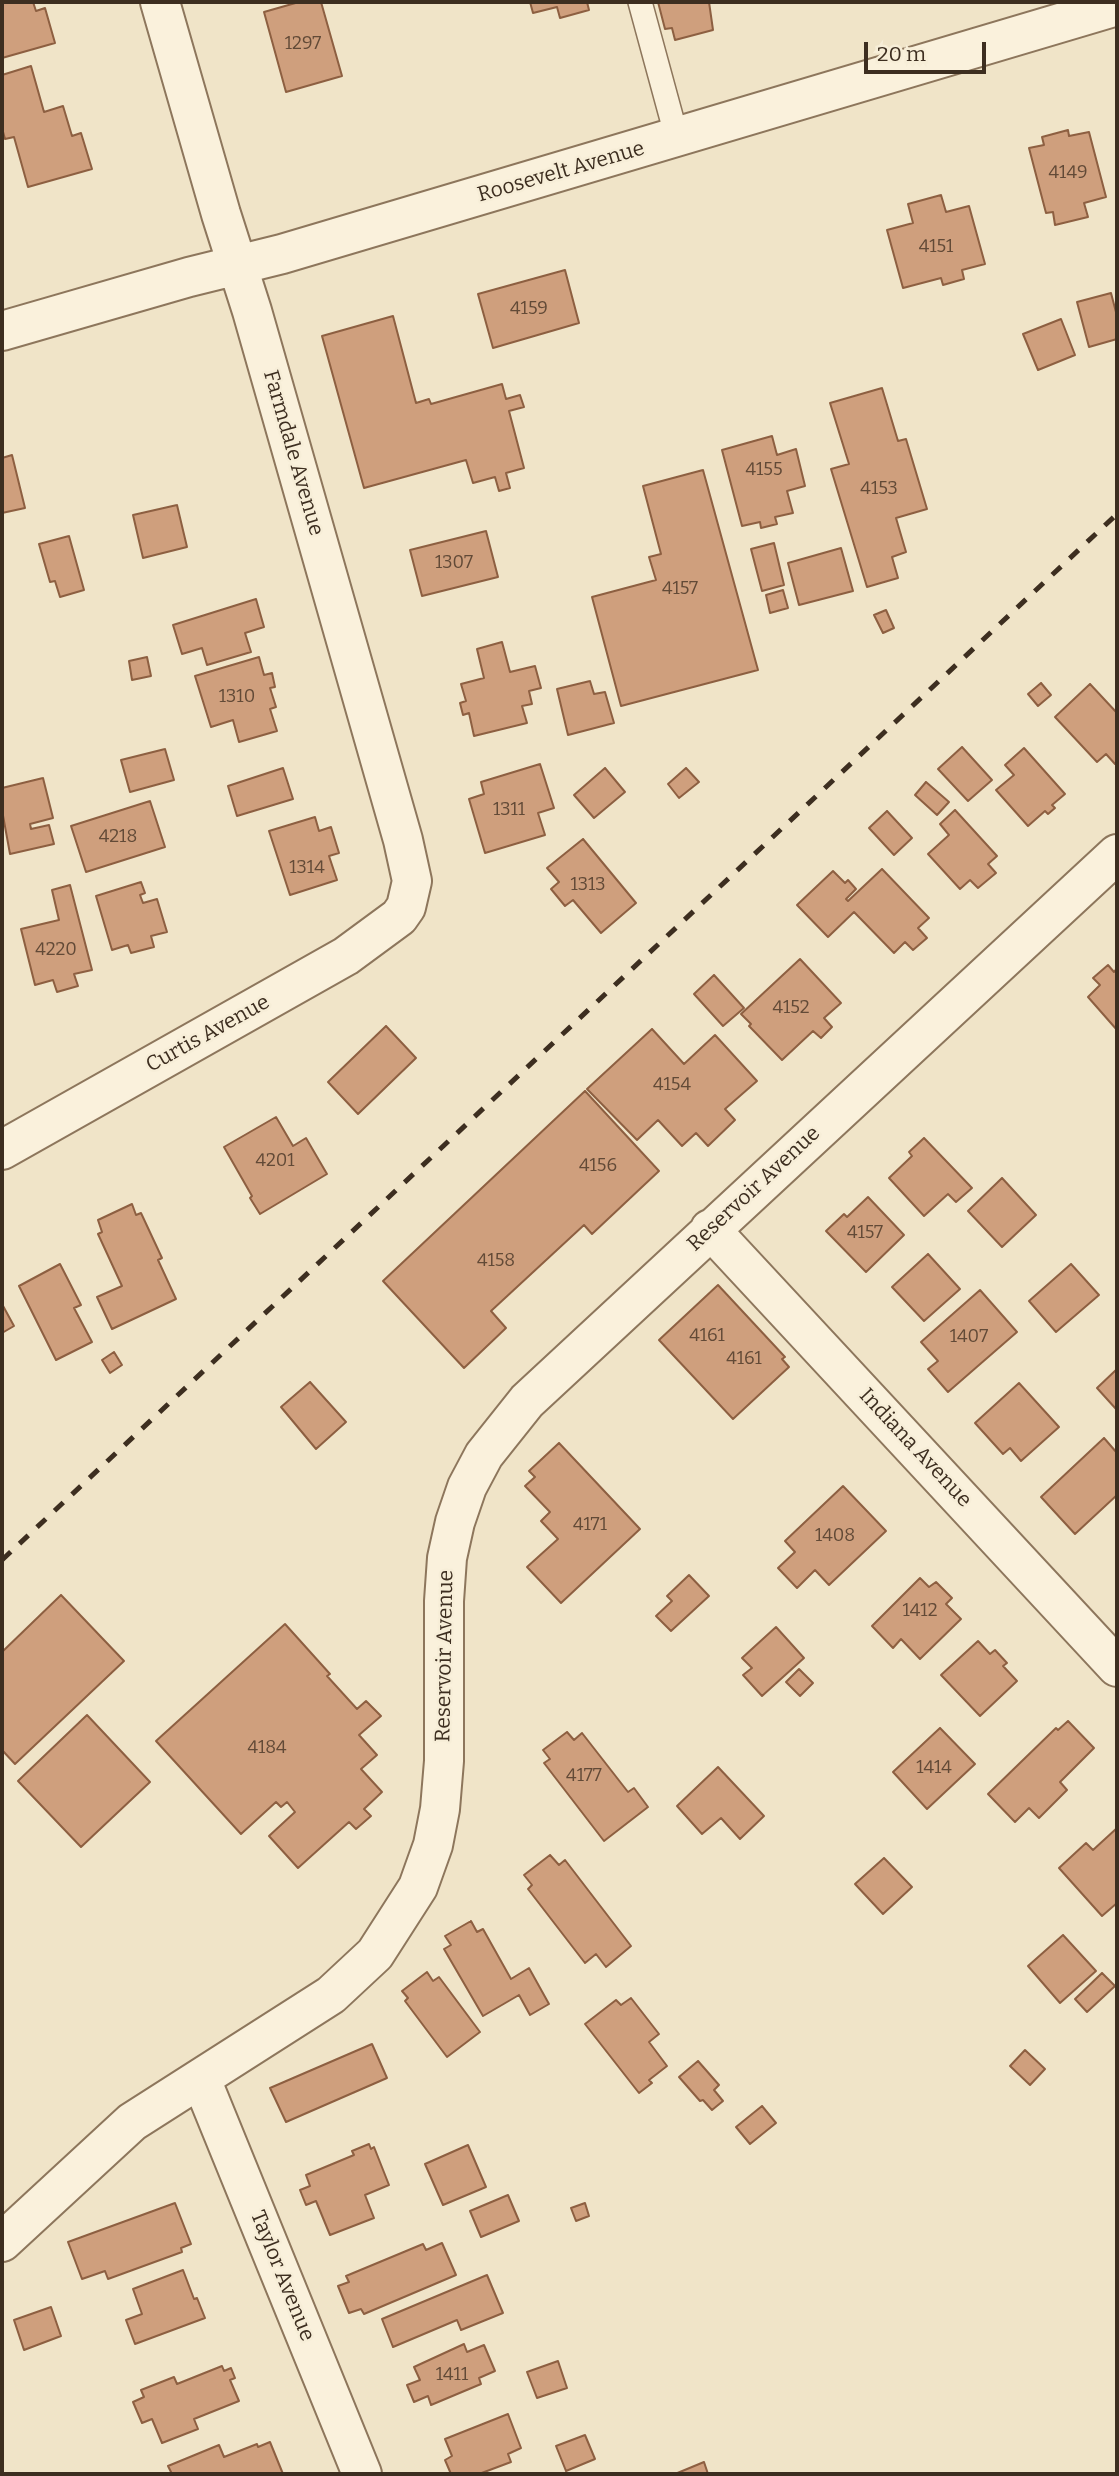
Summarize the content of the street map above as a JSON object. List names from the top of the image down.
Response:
{
  "streets": {
    "street": [
      "Roosevelt Avenue",
      "Farmdale Avenue",
      "Curtis Avenue",
      "Reservoir Avenue",
      "Indiana Avenue",
      "Taylor Avenue"
    ]
  },
  "crossings": [
    ["Roosevelt Avenue", "Farmdale Avenue"],
    ["Farmdale Avenue", "Curtis Avenue"],
    ["Reservoir Avenue", "Indiana Avenue"],
    ["Reservoir Avenue", "Taylor Avenue"]
  ],
  "house_numbers": [
    "1297",
    "4149",
    "4151",
    "4159",
    "4155",
    "4153",
    "1307",
    "4157",
    "1310",
    "1311",
    "4218",
    "1314",
    "1313",
    "4220",
    "4152",
    "4154",
    "4201",
    "4156",
    "4157",
    "4158",
    "4161",
    "1407",
    "4161",
    "4171",
    "1408",
    "1412",
    "4184",
    "1414",
    "4177",
    "1411"
  ],
  "scale_bar": "20 m"
}
